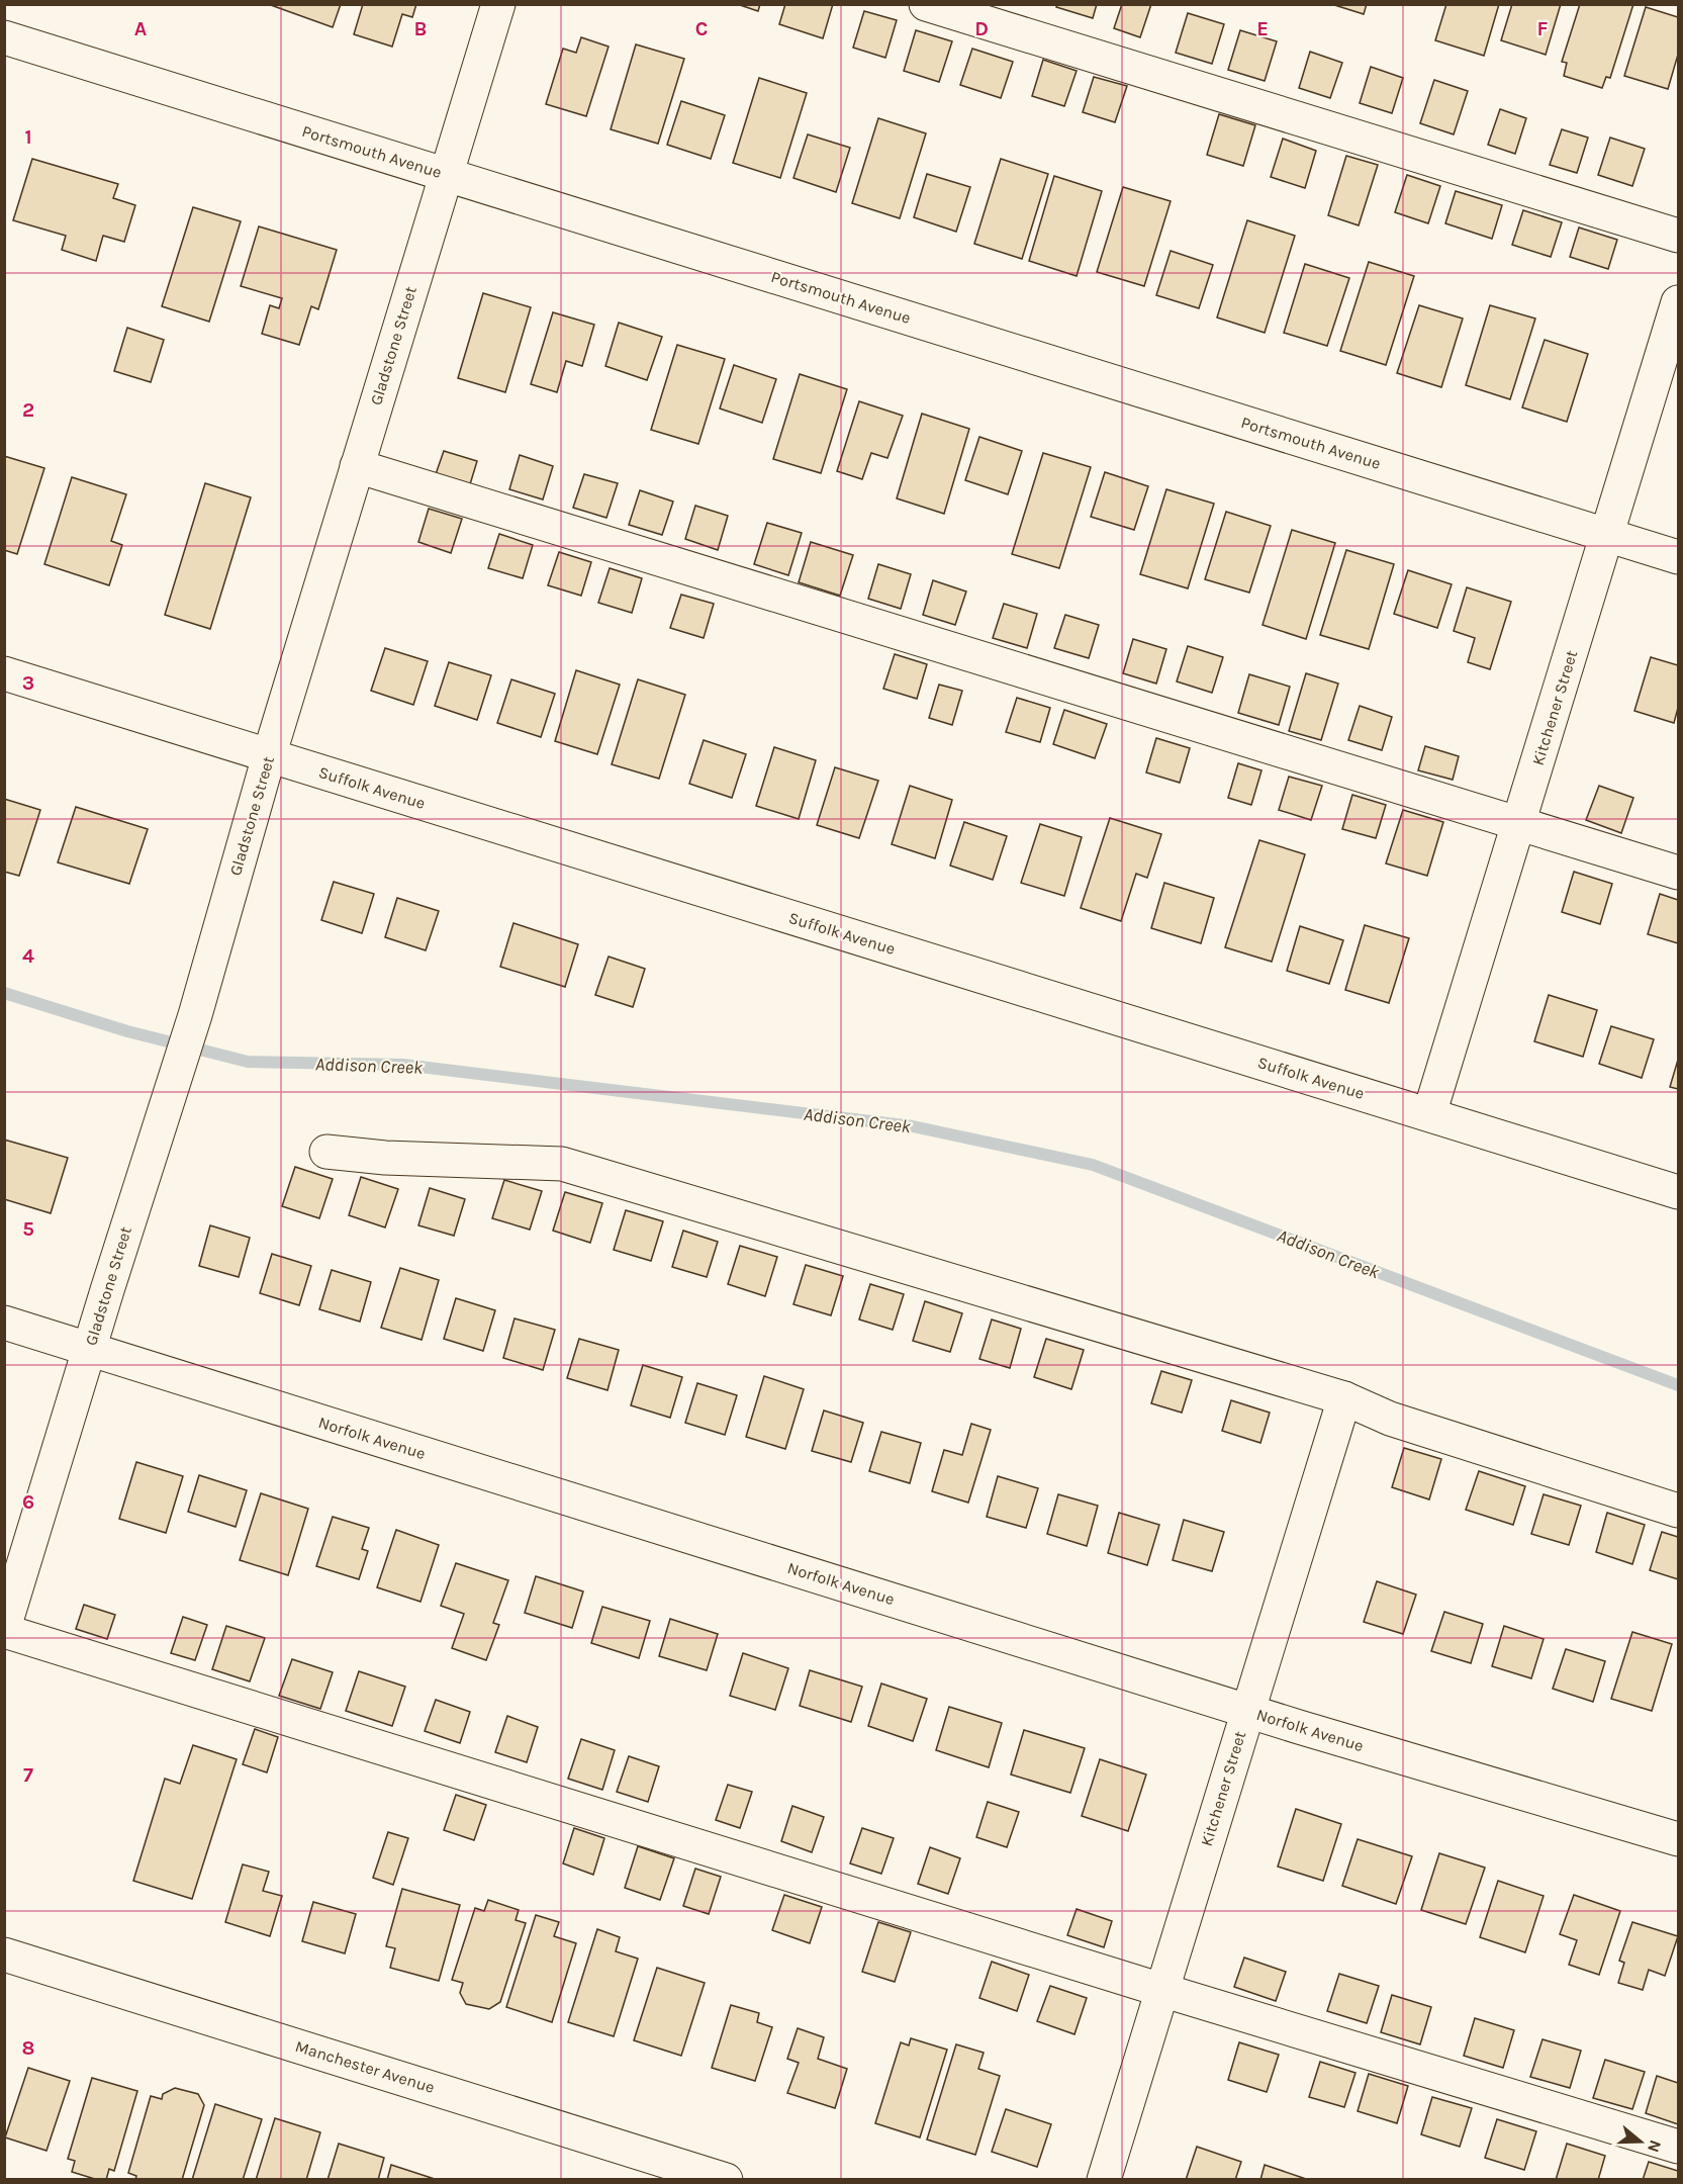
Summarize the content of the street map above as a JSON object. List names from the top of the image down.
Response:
{
  "streets": {
    "street": [
      "Portsmouth Avenue",
      "Gladstone Street",
      "Kitchener Street",
      "Suffolk Avenue",
      "Norfolk Avenue",
      "Manchester Avenue"
    ]
  },
  "crossings": [
    ["Portsmouth Avenue", "Gladstone Street"],
    ["Portsmouth Avenue", "Kitchener Street"],
    ["Gladstone Street", "Suffolk Avenue"],
    ["Gladstone Street", "Norfolk Avenue"],
    ["Kitchener Street", "Suffolk Avenue"],
    ["Kitchener Street", "Norfolk Avenue"]
  ],
  "water": ["Addison Creek"],
  "north": "right",
  "grid": {
    "columns": [
      "A",
      "B",
      "C",
      "D",
      "E",
      "F"
    ],
    "rows": [
      "1",
      "2",
      "3",
      "4",
      "5",
      "6",
      "7",
      "8"
    ]
  }
}
